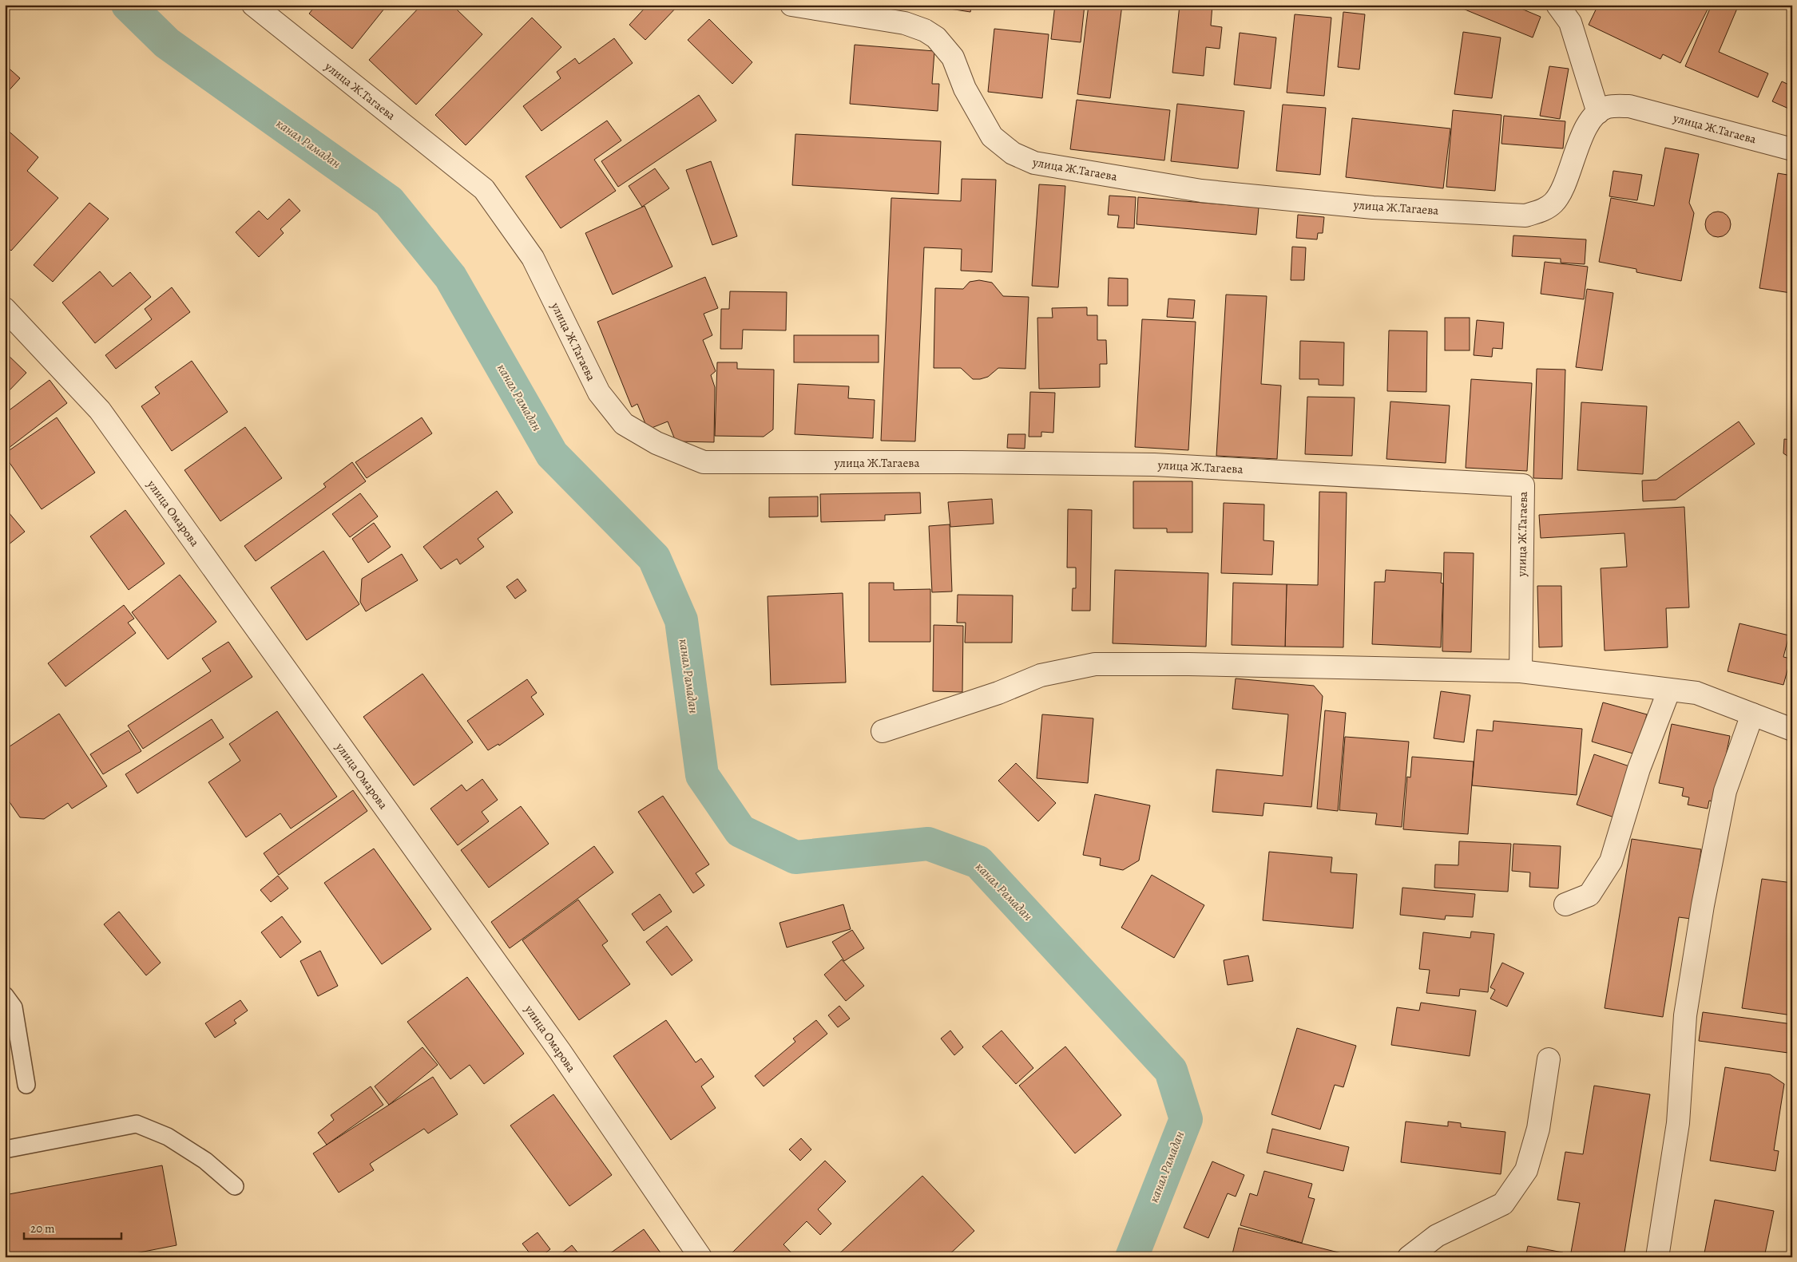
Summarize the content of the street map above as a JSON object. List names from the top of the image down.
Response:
{
  "streets": {
    "street": ["улица Ж.Тагаева", "улица Омарова"]
  },
  "water": ["канал Рамадан"],
  "scale_bar": "20 m"
}
